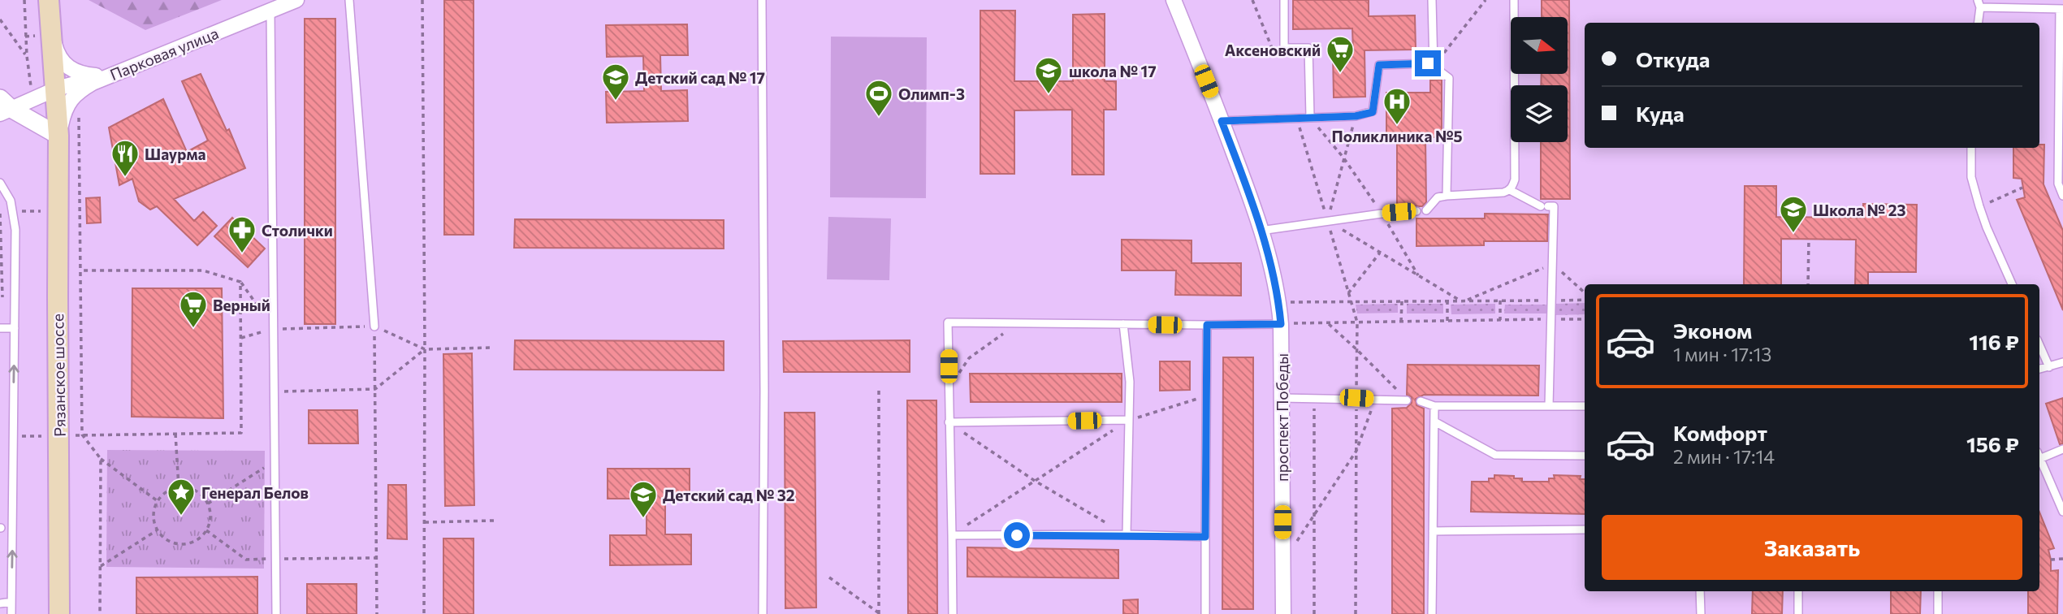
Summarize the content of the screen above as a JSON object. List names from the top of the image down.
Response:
{
  "streets": {
    "main road": ["Рязанское шоссе"],
    "street": ["Парковая улица", "проспект Победы"]
  },
  "crossings": [
    ["Парковая улица", "Рязанское шоссе"]
  ],
  "places": {
    "supermarket": ["Аксеновский", "Верный"],
    "school or university": [
      "школа № 17",
      "Детский сад № 17",
      "Школа № 23",
      "Детский сад № 32"
    ],
    "sports": ["Олимп-3"],
    "hospital": ["Поликлиника №5"],
    "restaurant": ["Шаурма"],
    "pharmacy": ["Столички"],
    "place": ["Генерал Белов"]
  },
  "north": "right",
  "page": {
    "banner": ["Откуда", "Куда"],
    "list": [
      {
        "name": "Эконом",
        "note": "1 мин · 17:13",
        "value": "116 ₽"
      },
      {
        "name": "Комфорт",
        "note": "2 мин · 17:14",
        "value": "156 ₽"
      }
    ],
    "buttons": "Заказать"
  }
}
